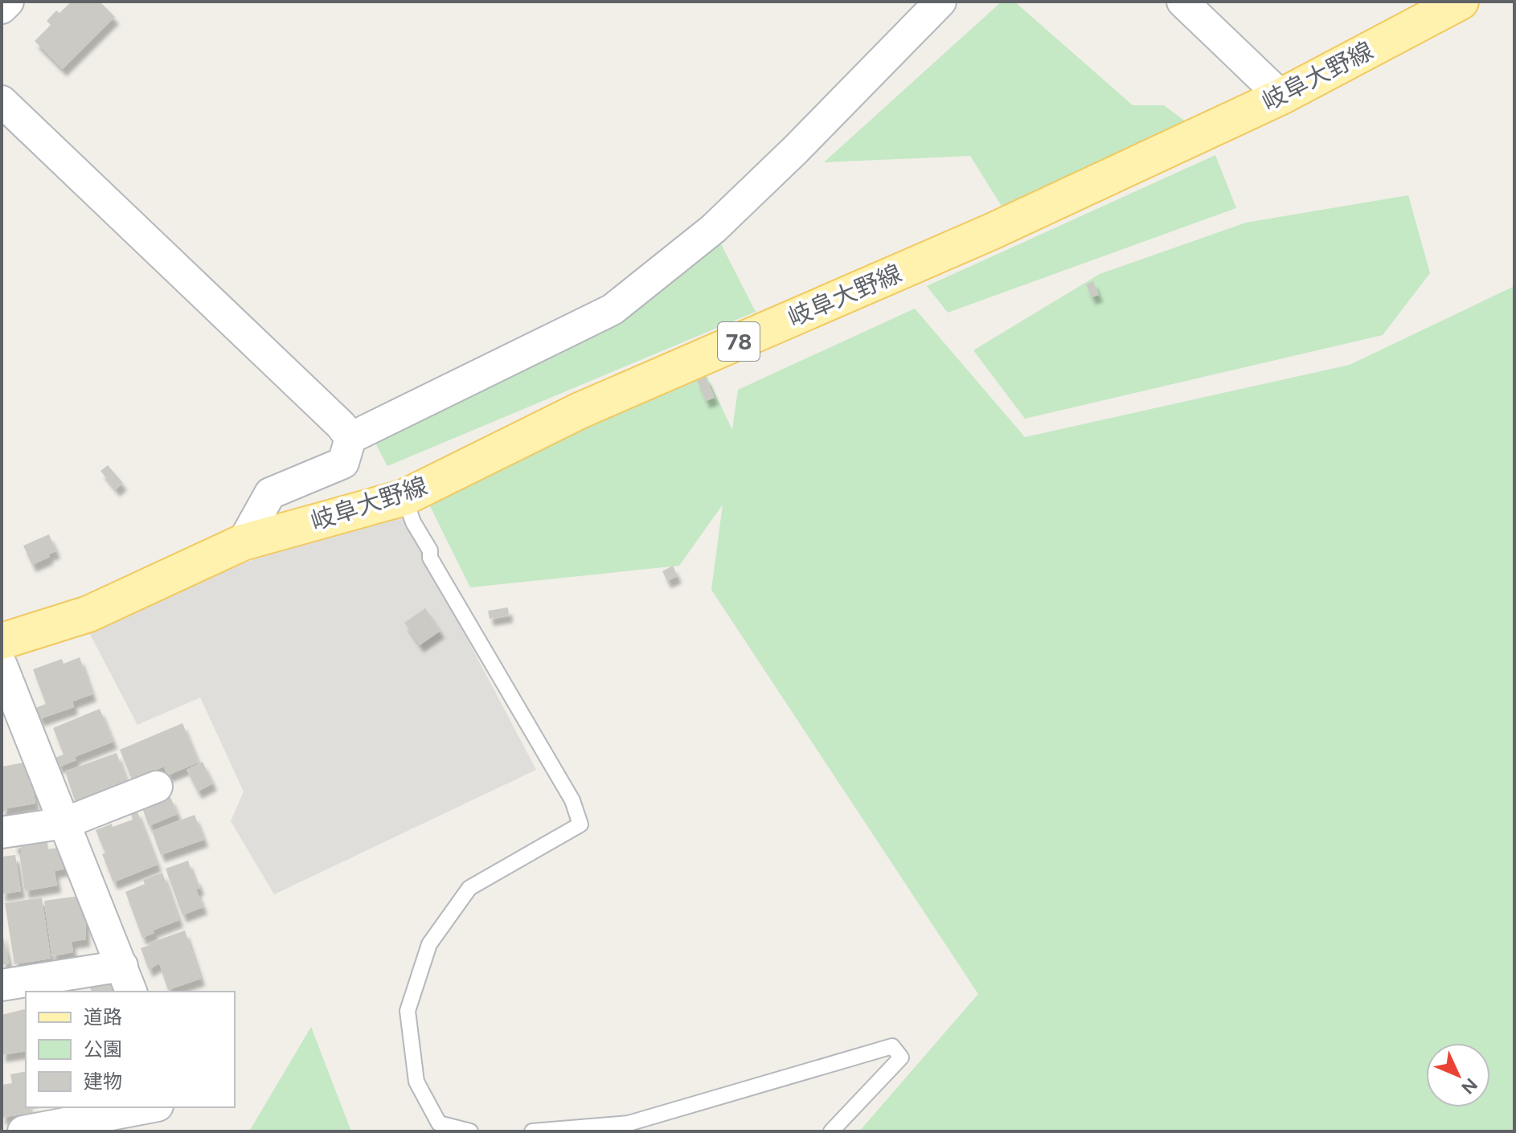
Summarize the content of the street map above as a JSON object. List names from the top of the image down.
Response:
{
  "streets": {
    "main road": ["岐阜大野線", "78"]
  },
  "legend": ["道路", "公園", "建物"],
  "north": "bottom right"
}
